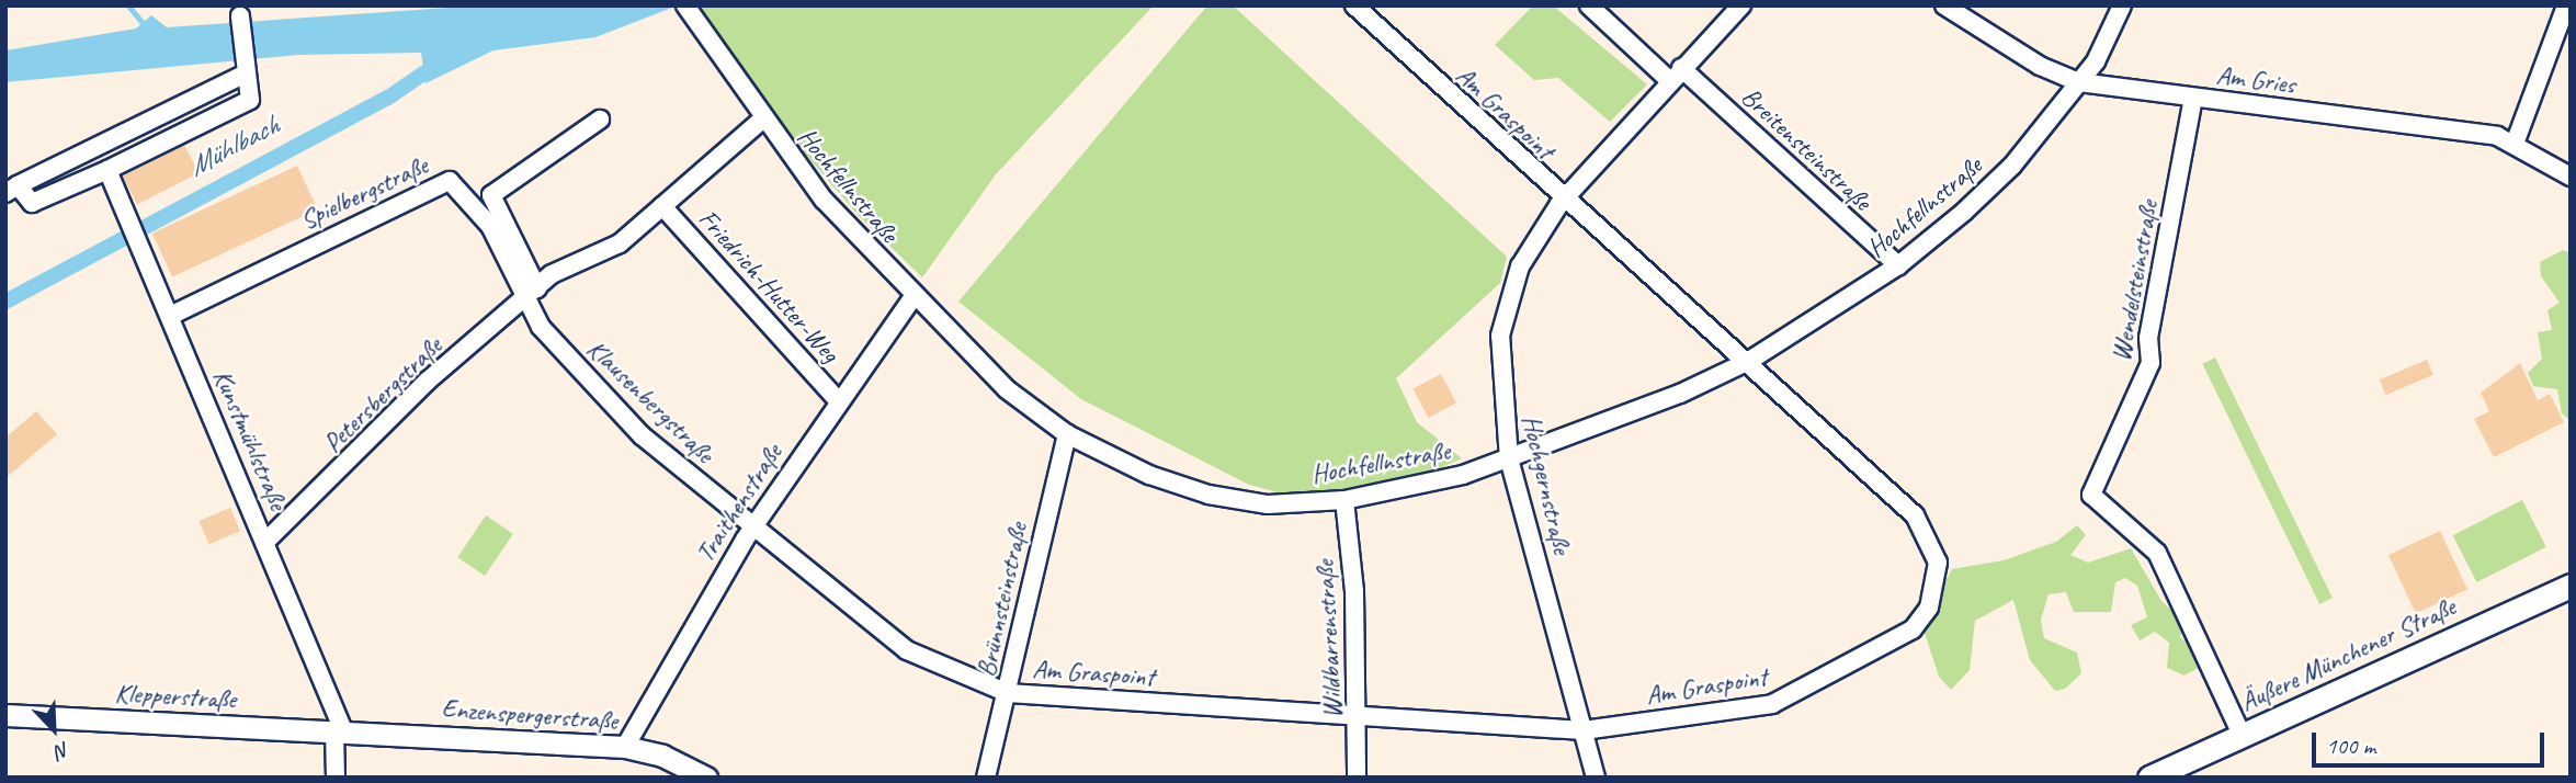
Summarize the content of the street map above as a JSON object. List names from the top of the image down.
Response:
{
  "streets": {
    "main road": ["Äußere Münchener Straße"],
    "street": [
      "Am Gries",
      "Am Graspoint",
      "Breitensteinstraße",
      "Hochfellnstraße",
      "Spielbergstraße",
      "Wendelsteinstraße",
      "Friedrich-Hutter-Weg",
      "Petersbergstraße",
      "Klausenbergstraße",
      "Kunstmühlstraße",
      "Hochgernstraße",
      "Traithenstraße",
      "Brünnsteinstraße",
      "Wildbarrenstraße",
      "Klepperstraße",
      "Enzenspergerstraße"
    ]
  },
  "crossings": [
    ["Am Gries", "Hochfellnstraße"],
    ["Am Gries", "Wendelsteinstraße"],
    ["Am Graspoint", "Hochfellnstraße"],
    ["Am Graspoint", "Klausenbergstraße"],
    ["Am Graspoint", "Hochgernstraße"],
    ["Am Graspoint", "Traithenstraße"],
    ["Am Graspoint", "Brünnsteinstraße"],
    ["Am Graspoint", "Wildbarrenstraße"],
    ["Breitensteinstraße", "Hochfellnstraße"],
    ["Breitensteinstraße", "Hochgernstraße"],
    ["Hochfellnstraße", "Petersbergstraße"],
    ["Hochfellnstraße", "Hochgernstraße"],
    ["Hochfellnstraße", "Traithenstraße"],
    ["Hochfellnstraße", "Brünnsteinstraße"],
    ["Hochfellnstraße", "Wildbarrenstraße"],
    ["Spielbergstraße", "Petersbergstraße"],
    ["Spielbergstraße", "Klausenbergstraße"],
    ["Spielbergstraße", "Kunstmühlstraße"],
    ["Wendelsteinstraße", "Äußere Münchener Straße"],
    ["Friedrich-Hutter-Weg", "Petersbergstraße"],
    ["Friedrich-Hutter-Weg", "Traithenstraße"],
    ["Petersbergstraße", "Klausenbergstraße"],
    ["Petersbergstraße", "Kunstmühlstraße"],
    ["Klausenbergstraße", "Traithenstraße"],
    ["Kunstmühlstraße", "Klepperstraße"],
    ["Kunstmühlstraße", "Enzenspergerstraße"],
    ["Traithenstraße", "Enzenspergerstraße"],
    ["Klepperstraße", "Enzenspergerstraße"]
  ],
  "water": ["Mühlbach"],
  "scale_bar": "100 m",
  "north": "bottom right"
}
